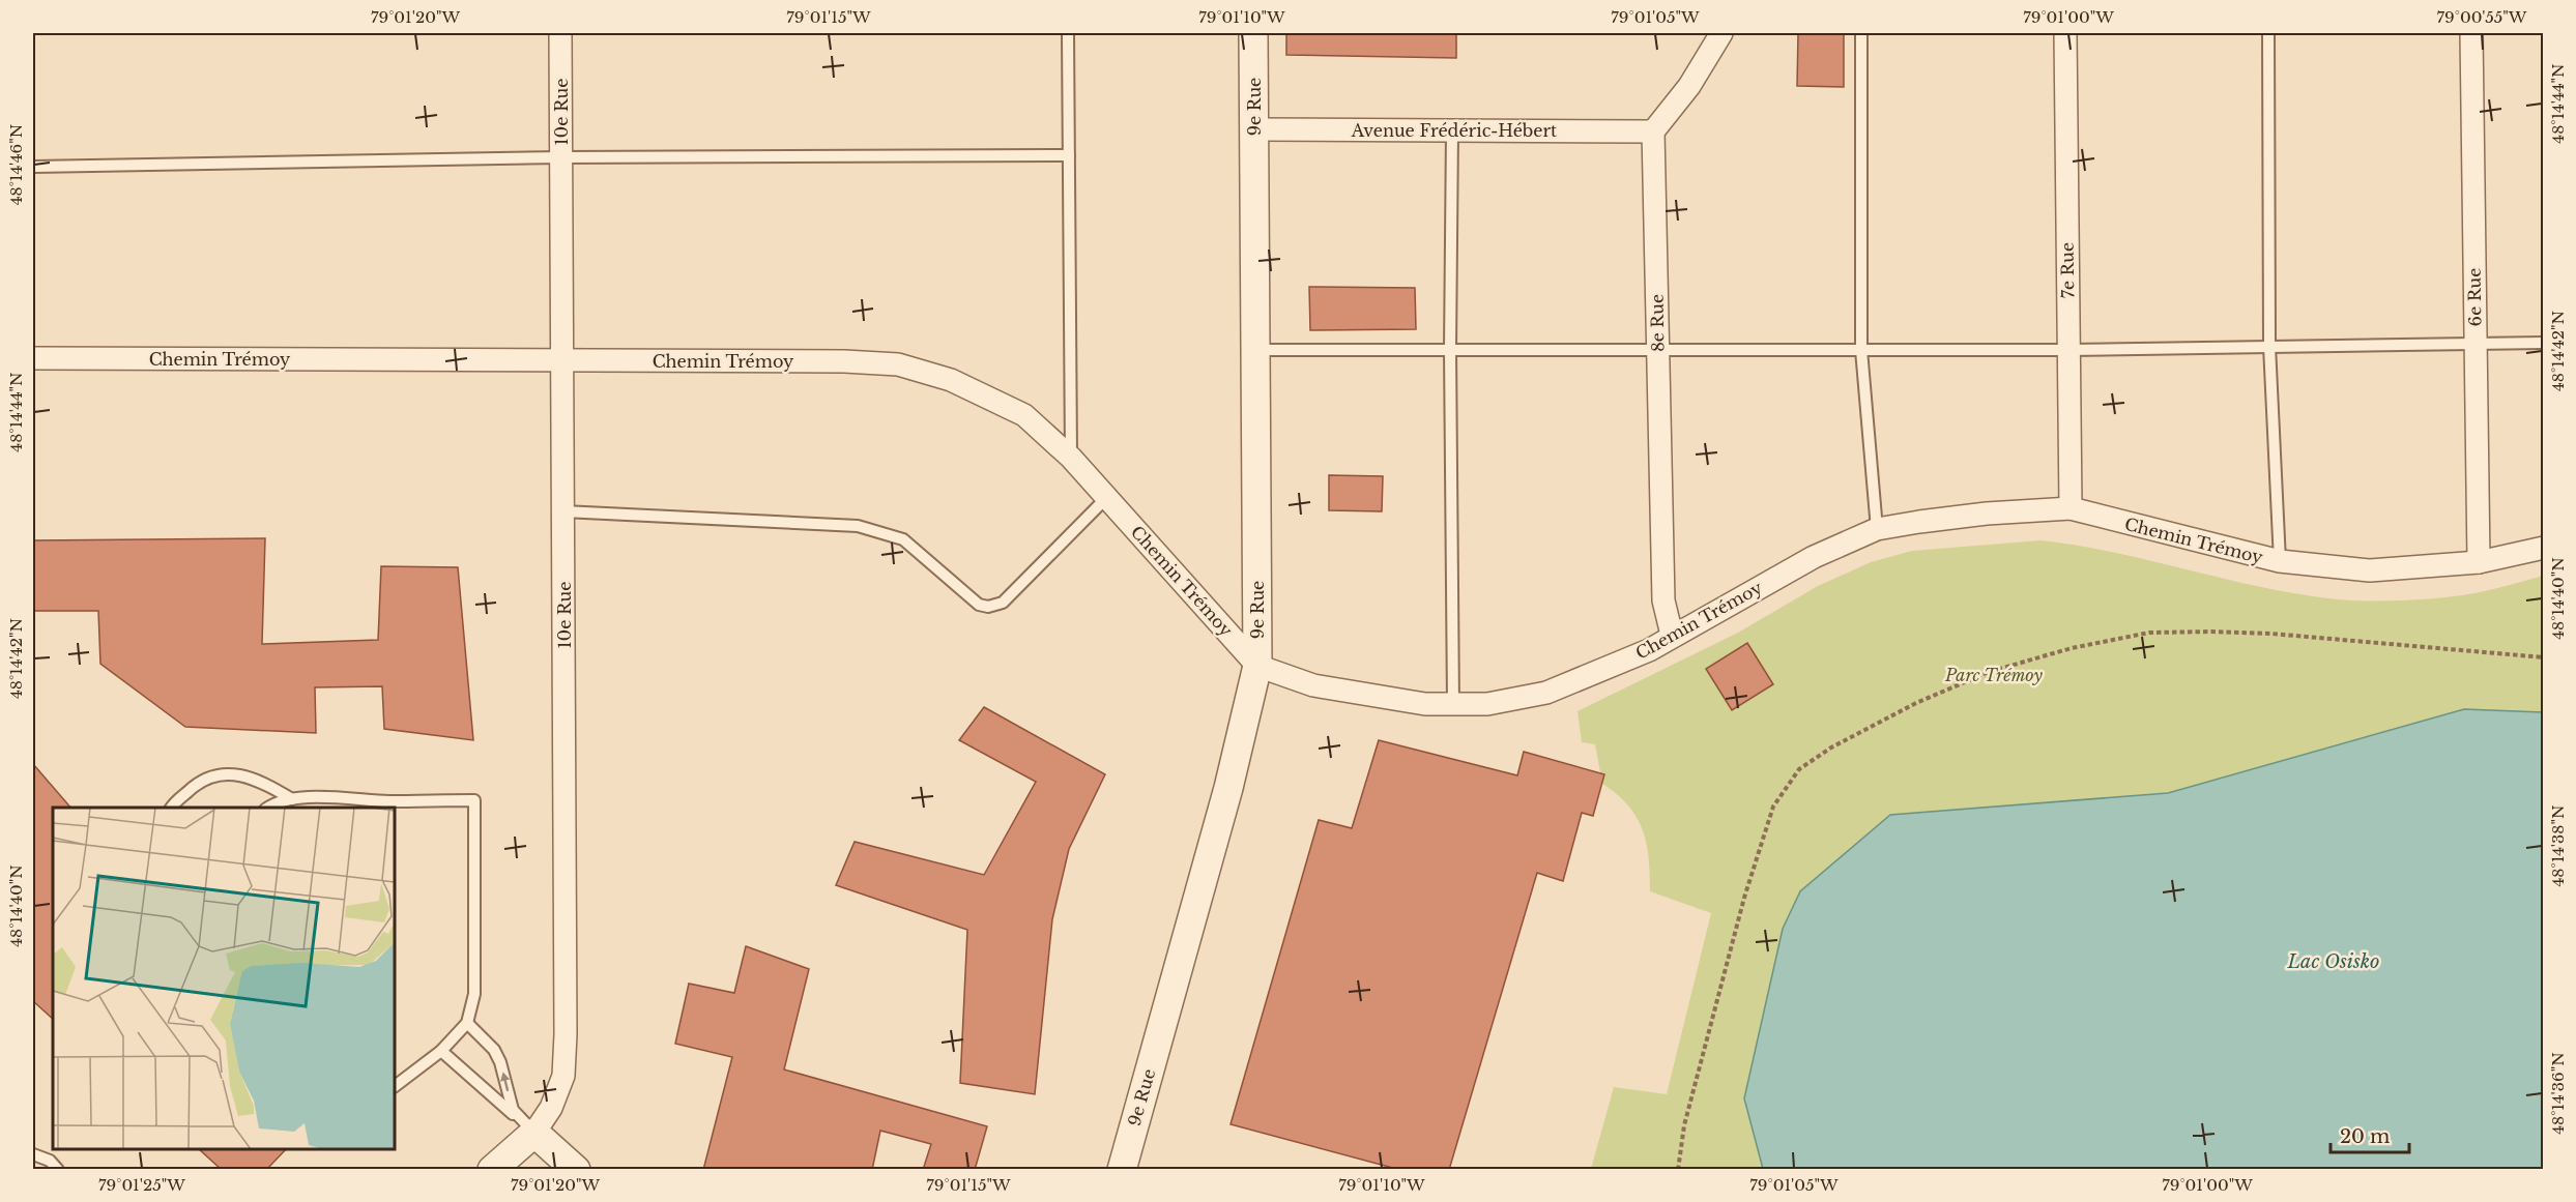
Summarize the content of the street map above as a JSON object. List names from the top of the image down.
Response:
{
  "streets": {
    "street": [
      "9e Rue",
      "10e Rue",
      "Avenue Frédéric-Hébert",
      "7e Rue",
      "6e Rue",
      "8e Rue",
      "Chemin Trémoy"
    ]
  },
  "crossings": [
    ["9e Rue", "Avenue Frédéric-Hébert"],
    ["9e Rue", "Chemin Trémoy"],
    ["10e Rue", "Chemin Trémoy"],
    ["Avenue Frédéric-Hébert", "8e Rue"],
    ["7e Rue", "Chemin Trémoy"],
    ["6e Rue", "Chemin Trémoy"],
    ["8e Rue", "Chemin Trémoy"]
  ],
  "water": ["Lac Osisko"],
  "parks": ["Parc Trémoy"],
  "scale_bar": "20 m",
  "coordinates": [
    "79°01'20\"W",
    "79°01'15\"W",
    "79°01'10\"W",
    "79°01'05\"W",
    "79°01'00\"W",
    "79°00'55\"W",
    "48°14'44\"N",
    "48°14'46\"N",
    "48°14'42\"N",
    "48°14'40\"N",
    "48°14'38\"N",
    "48°14'36\"N",
    "79°01'25\"W"
  ]
}
